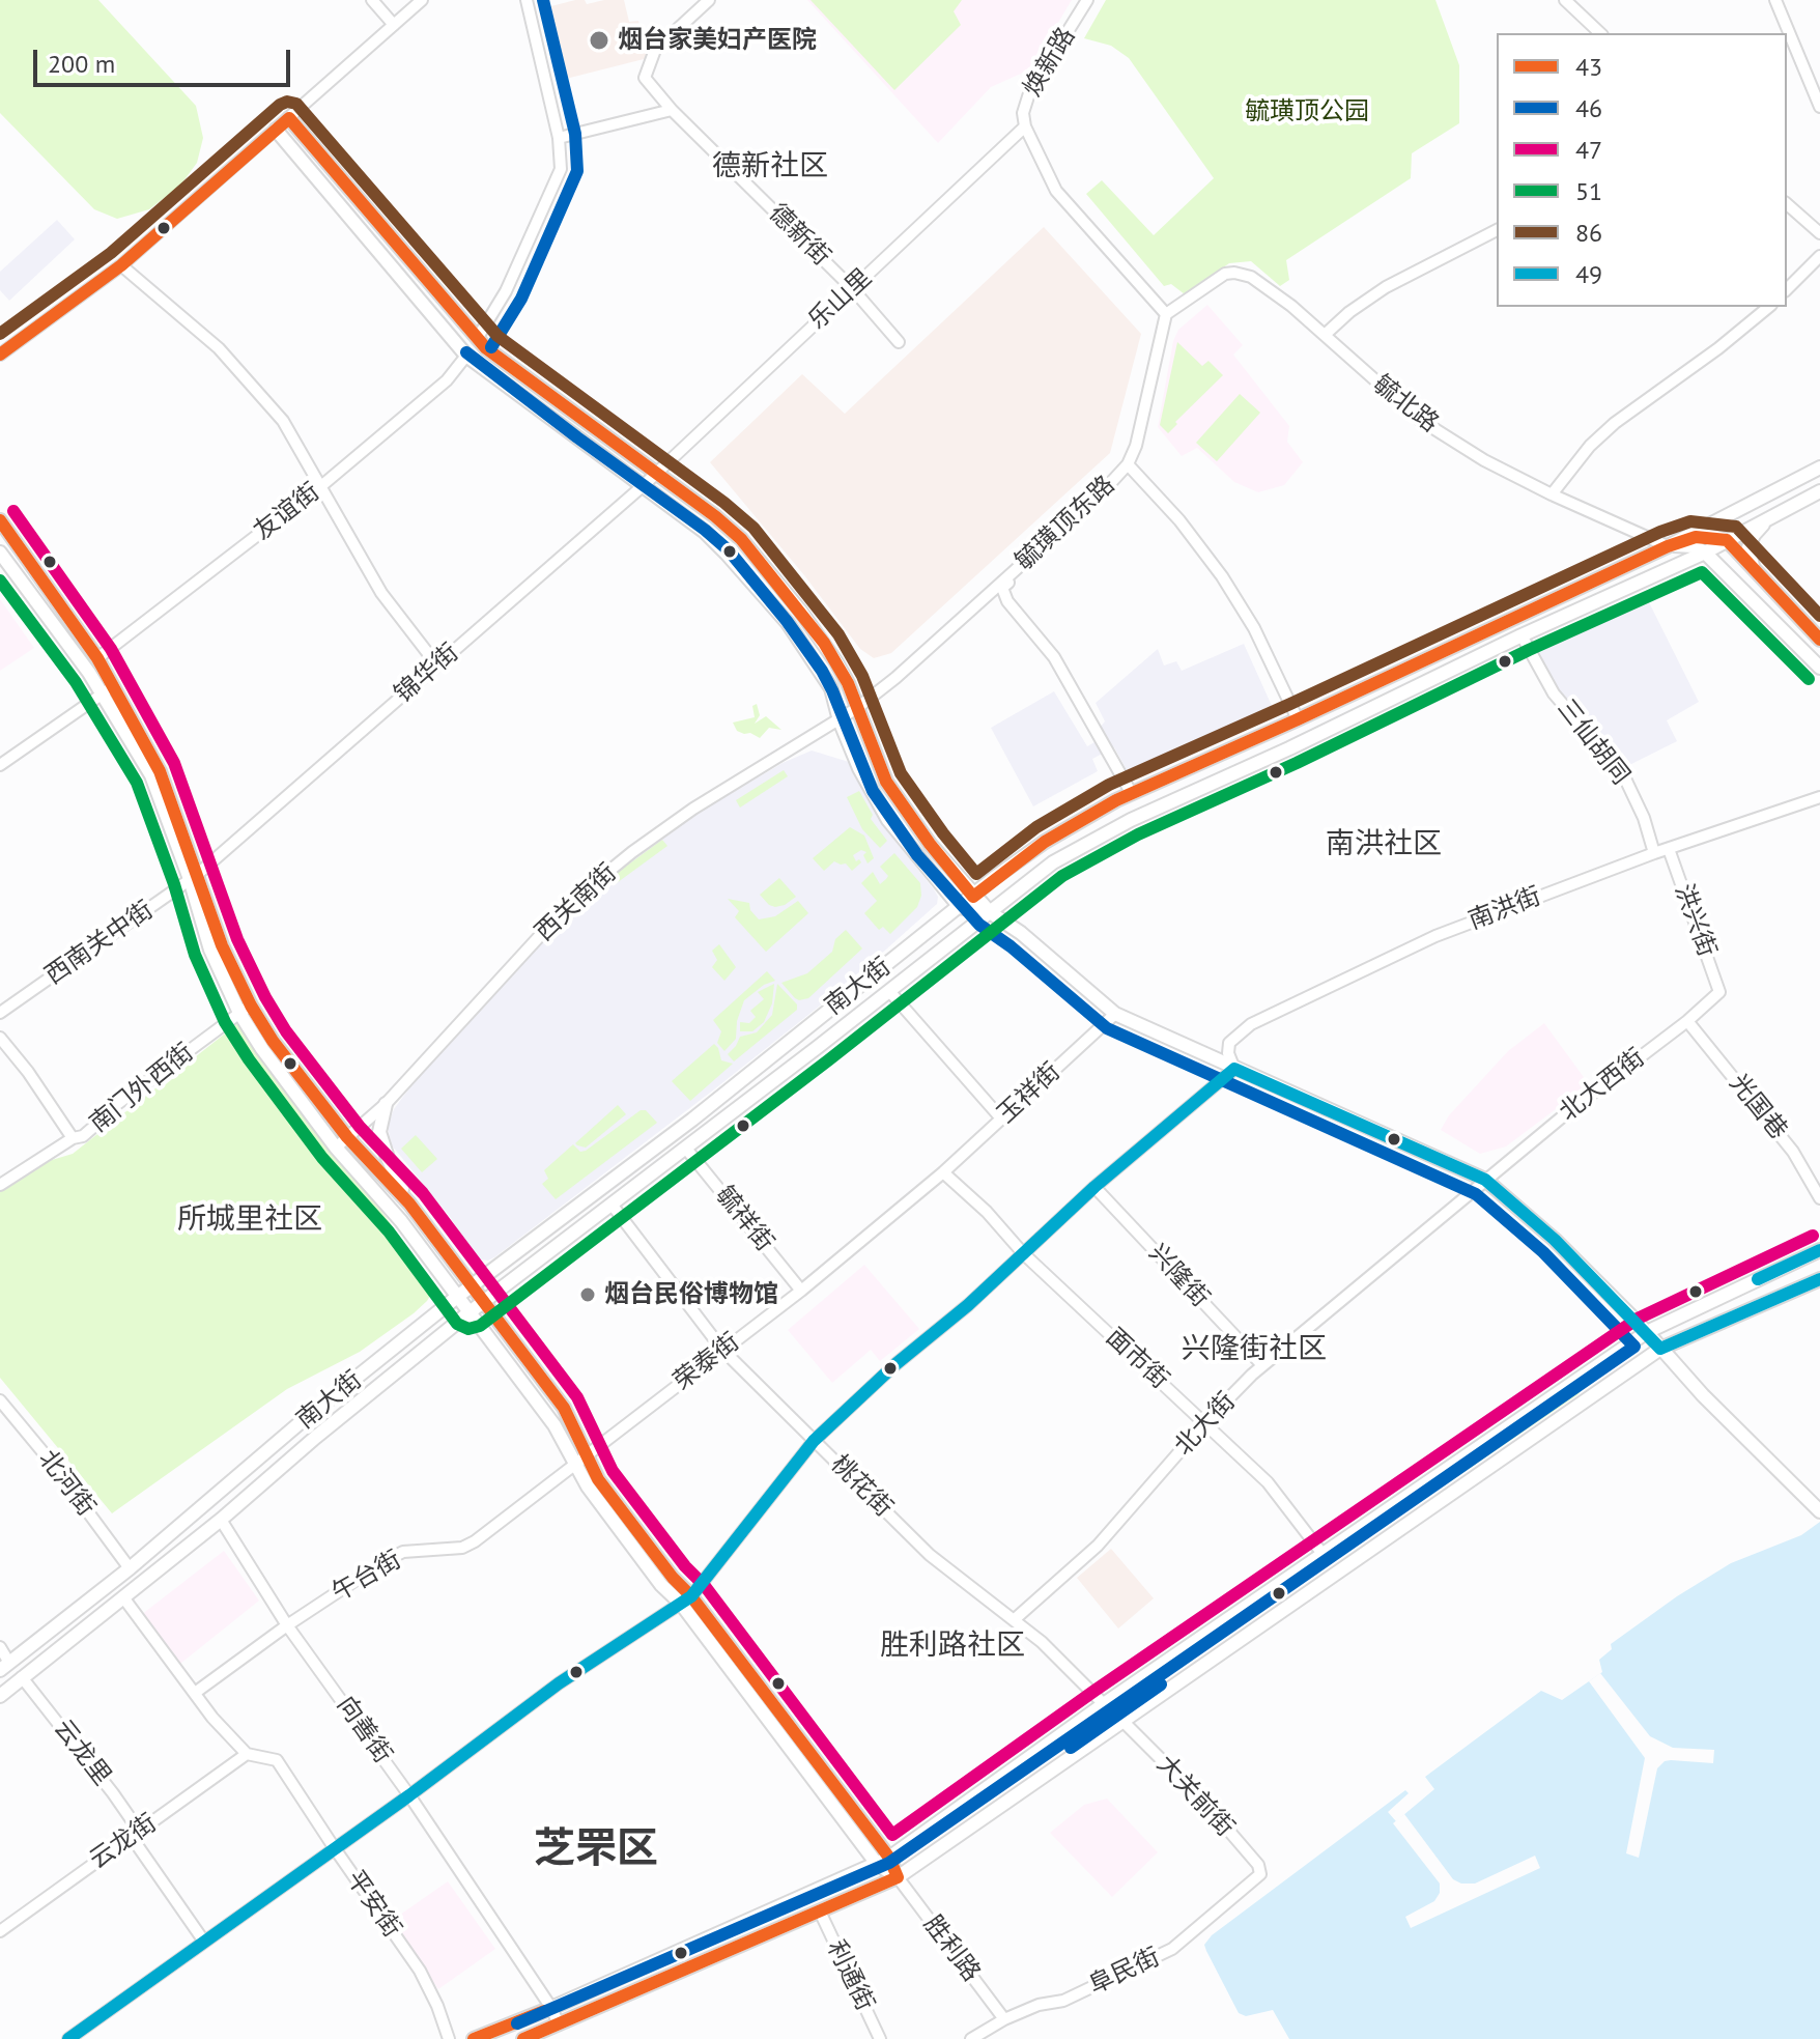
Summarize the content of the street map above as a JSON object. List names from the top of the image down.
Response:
{
  "streets": {
    "main road": ["南大街", "胜利路"],
    "street": [
      "焕新路",
      "德新街",
      "乐山里",
      "毓北路",
      "友谊街",
      "毓璜顶东路",
      "锦华街",
      "三仙胡同",
      "西关南街",
      "南洪街",
      "洪兴街",
      "西南关中街",
      "北大西街",
      "南门外西街",
      "玉祥街",
      "光国巷",
      "毓祥街",
      "兴隆街",
      "面市街",
      "荣泰街",
      "北大街",
      "北河街",
      "桃花街",
      "午台街",
      "向善街",
      "云龙里",
      "大关前街",
      "云龙街",
      "平安街",
      "阜民街",
      "利通街"
    ]
  },
  "crossings": [
    ["焕新路", "乐山里"],
    ["德新街", "乐山里"],
    ["乐山里", "锦华街"],
    ["毓北路", "毓璜顶东路"],
    ["毓北路", "南大街"],
    ["友谊街", "胜利路"],
    ["毓璜顶东路", "西关南街"],
    ["锦华街", "西南关中街"],
    ["锦华街", "胜利路"],
    ["三仙胡同", "南洪街"],
    ["三仙胡同", "南大街"],
    ["西关南街", "胜利路"],
    ["南洪街", "洪兴街"],
    ["洪兴街", "北大西街"],
    ["西南关中街", "胜利路"],
    ["南大街", "毓祥街"],
    ["南大街", "北河街"],
    ["南大街", "桃花街"],
    ["南大街", "向善街"],
    ["南大街", "云龙里"],
    ["南大街", "平安街"],
    ["南大街", "胜利路"],
    ["北大西街", "光国巷"],
    ["北大西街", "北大街"],
    ["南门外西街", "胜利路"],
    ["玉祥街", "面市街"],
    ["玉祥街", "荣泰街"],
    ["毓祥街", "荣泰街"],
    ["兴隆街", "北大街"],
    ["面市街", "荣泰街"],
    ["面市街", "北大街"],
    ["荣泰街", "桃花街"],
    ["荣泰街", "午台街"],
    ["荣泰街", "胜利路"],
    ["北大街", "桃花街"],
    ["午台街", "向善街"],
    ["午台街", "平安街"],
    ["午台街", "胜利路"],
    ["云龙里", "云龙街"],
    ["大关前街", "阜民街"],
    ["云龙街", "平安街"],
    ["胜利路", "阜民街"]
  ],
  "districts": [
    "德新社区",
    "南洪社区",
    "所城里社区",
    "兴隆街社区",
    "胜利路社区",
    "芝罘区"
  ],
  "parks": ["毓璜顶公园"],
  "places": ["烟台家美妇产医院", "烟台民俗博物馆"],
  "lines": [
    "transit line 46",
    "transit line 86",
    "transit line 43",
    "transit line 47",
    "transit line 51",
    "transit line 49"
  ],
  "legend": [
    "43",
    "46",
    "47",
    "51",
    "86",
    "49"
  ],
  "scale_bar": "200 m"
}
